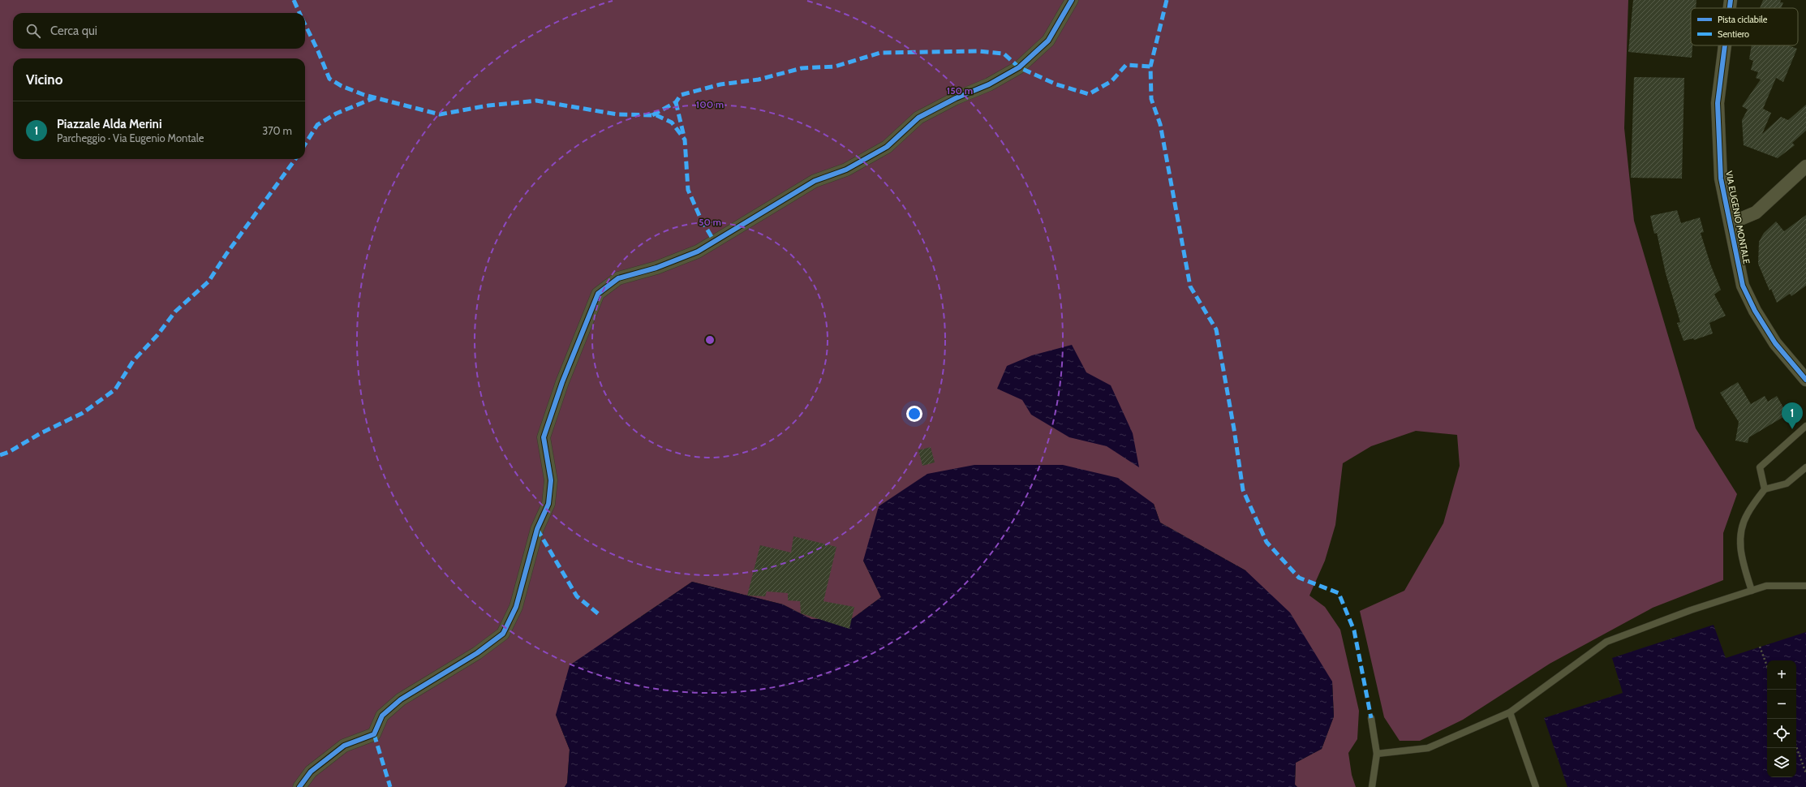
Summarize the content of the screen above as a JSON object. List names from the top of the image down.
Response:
{
  "streets": {
    "street": ["VIA EUGENIO MONTALE"]
  },
  "legend": ["Pista ciclabile", "Sentiero"],
  "page": {
    "search": "Cerca qui",
    "heading": "Vicino",
    "list": [
      {
        "mark": "1",
        "name": "Piazzale Alda Merini",
        "note": "Parcheggio · Via Eugenio Montale",
        "value": "370 m"
      }
    ],
    "pins": "1",
    "map_buttons": ["+", "−"]
  },
  "rings": ["150 m", "100 m", "50 m"]
}
